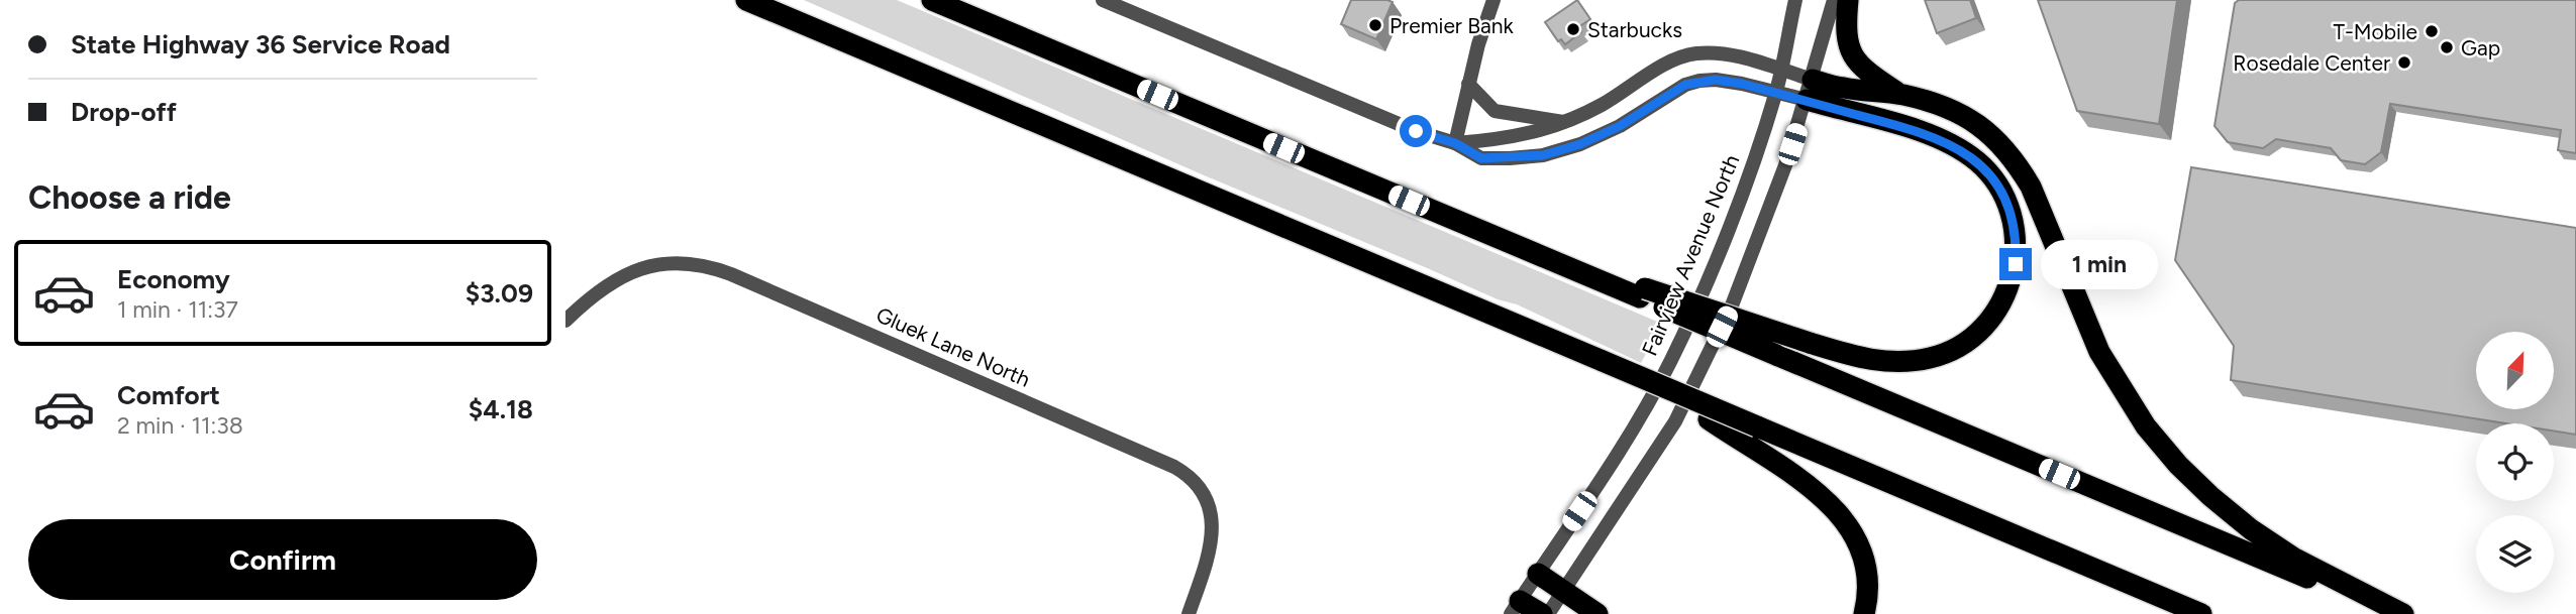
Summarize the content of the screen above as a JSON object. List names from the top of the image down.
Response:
{
  "streets": {
    "street": ["Fairview Avenue North", "Gluek Lane North"]
  },
  "places": [
    "Premier Bank",
    "Starbucks",
    "T-Mobile",
    "Gap",
    "Rosedale Center"
  ],
  "north": "top right",
  "page": {
    "banner": ["State Highway 36 Service Road", "Drop-off"],
    "heading": "Choose a ride",
    "list": [
      {
        "name": "Economy",
        "note": "1 min · 11:37",
        "value": "$3.09"
      },
      {
        "name": "Comfort",
        "note": "2 min · 11:38",
        "value": "$4.18"
      }
    ],
    "bubble": "1 min",
    "buttons": "Confirm"
  }
}
